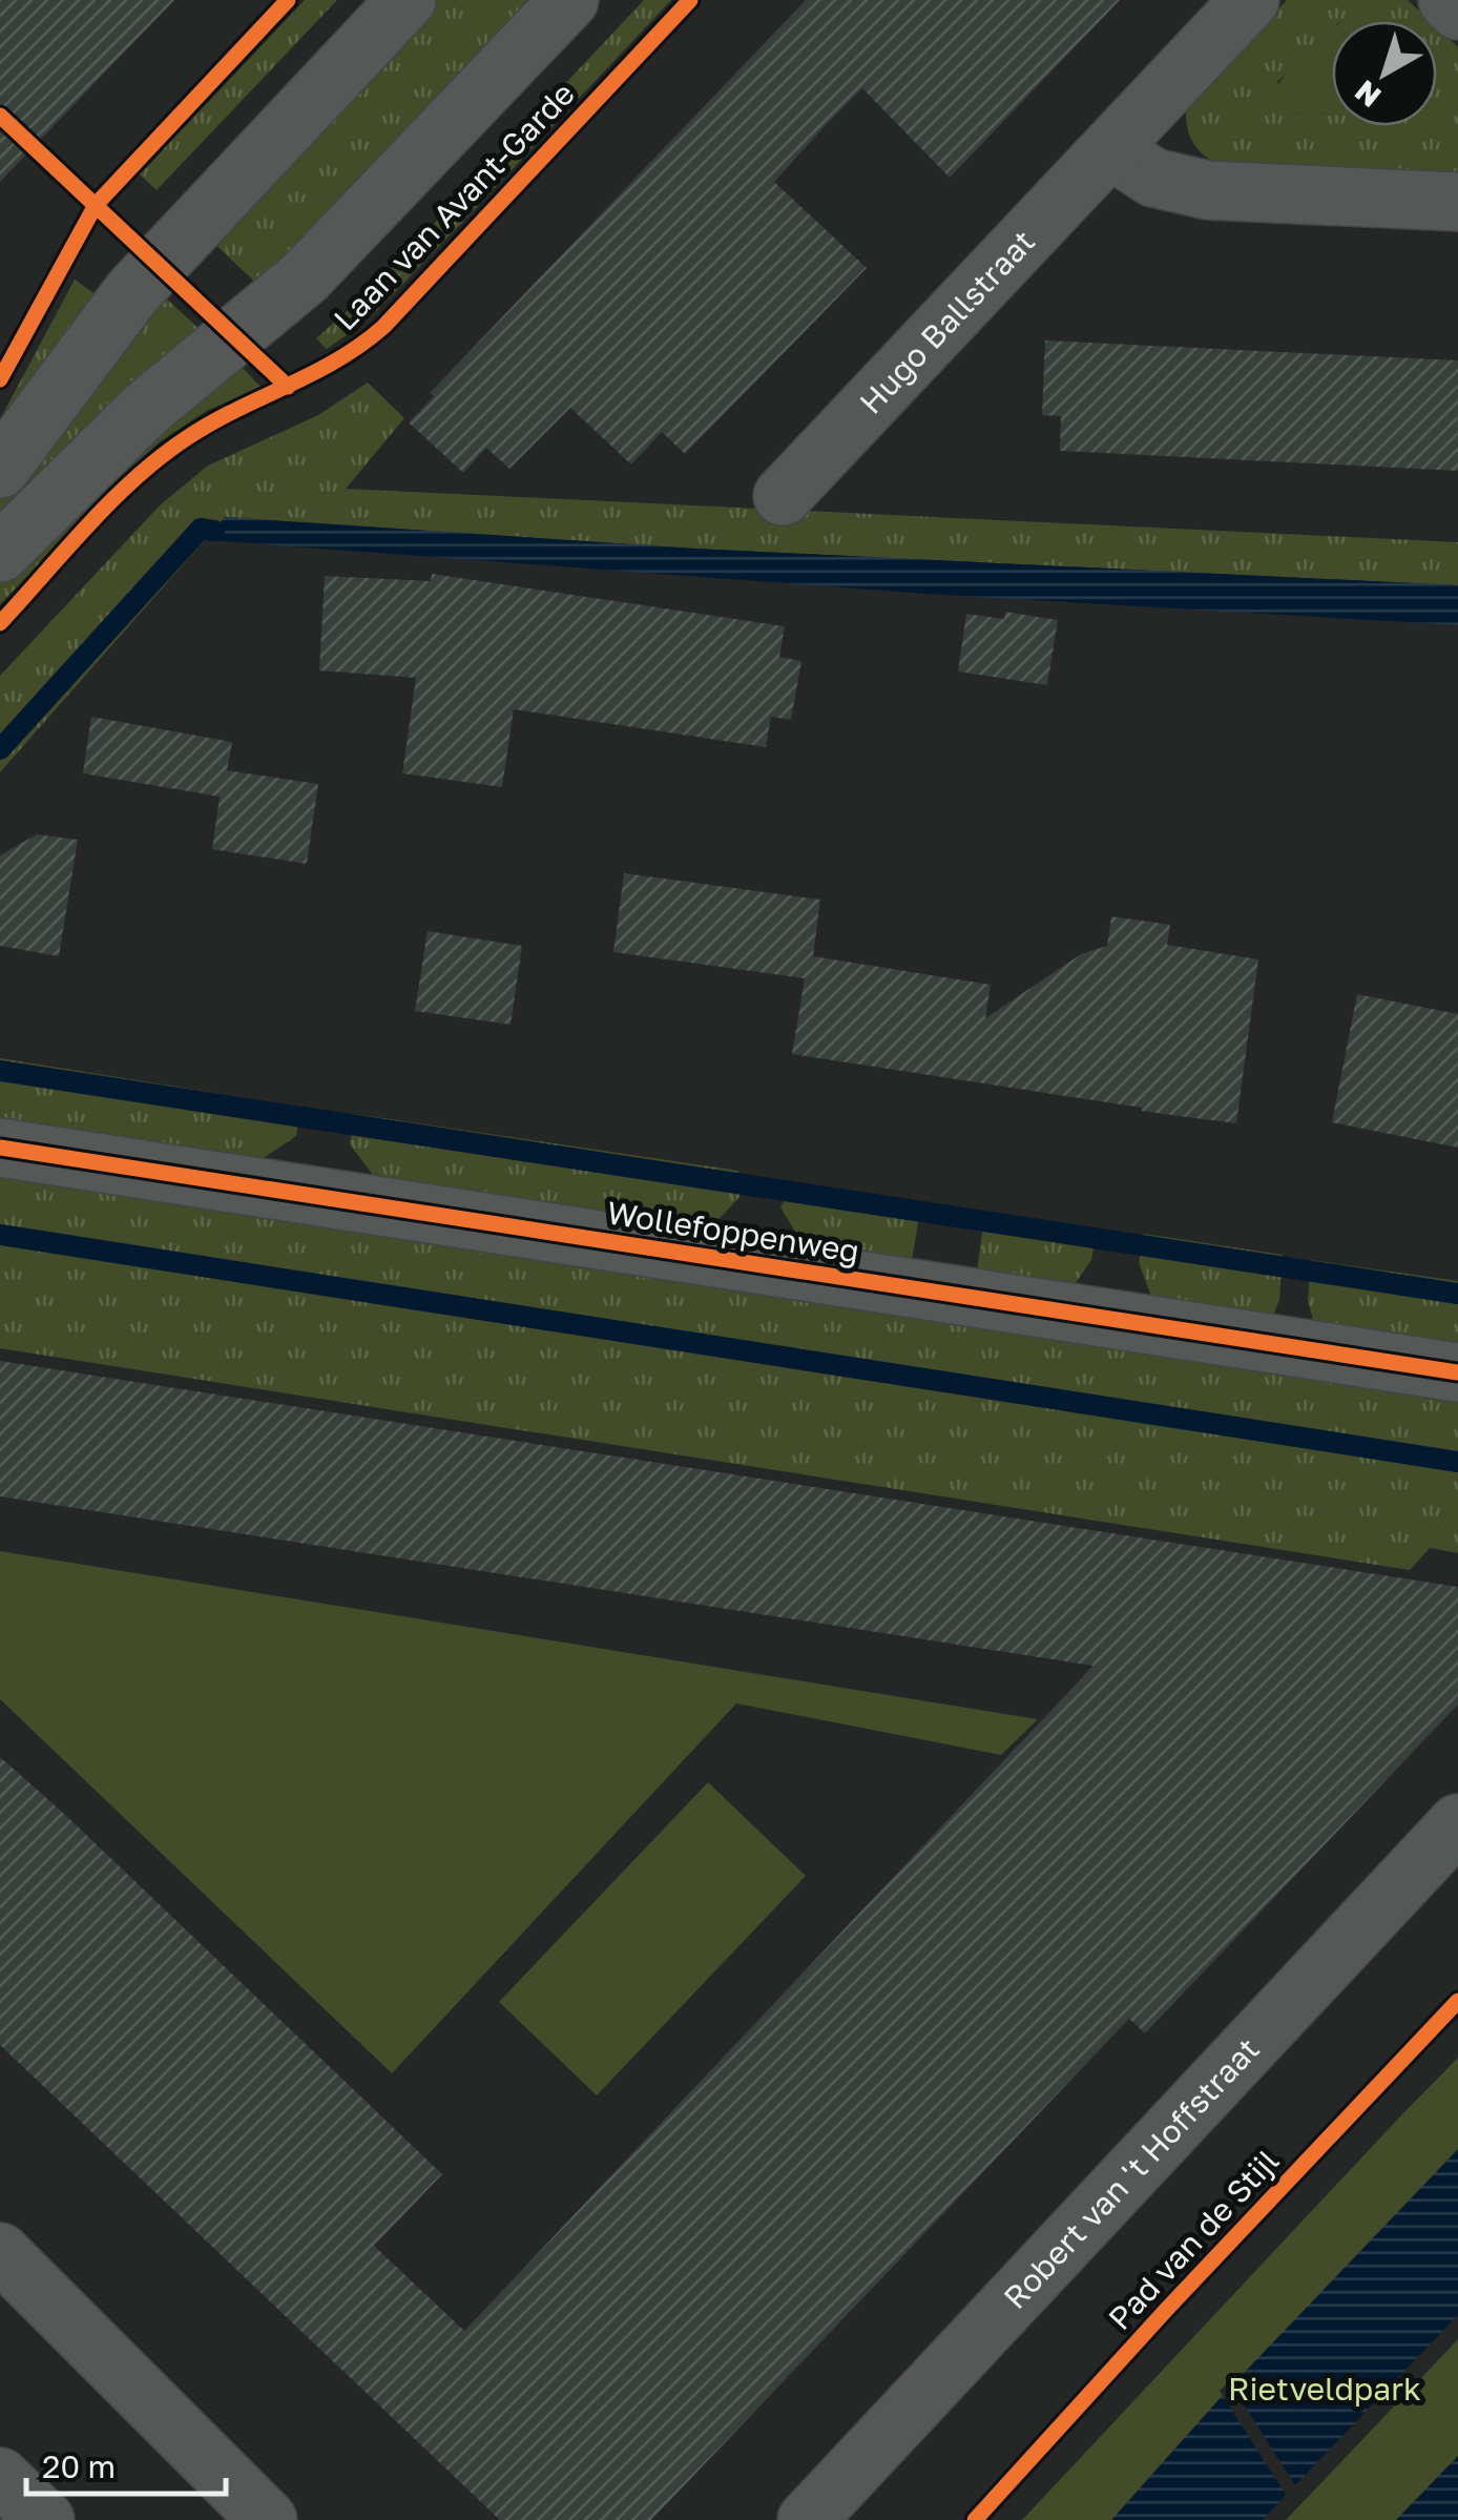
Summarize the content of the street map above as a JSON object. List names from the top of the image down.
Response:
{
  "streets": {
    "street": [
      "Laan van Avant-Garde",
      "Hugo Ballstraat",
      "Wollefoppenweg",
      "Robert van 't Hoffstraat"
    ],
    "cycle path": ["Pad van de Stijl"]
  },
  "parks": ["Rietveldpark"],
  "scale_bar": "20 m",
  "north": "bottom left"
}
